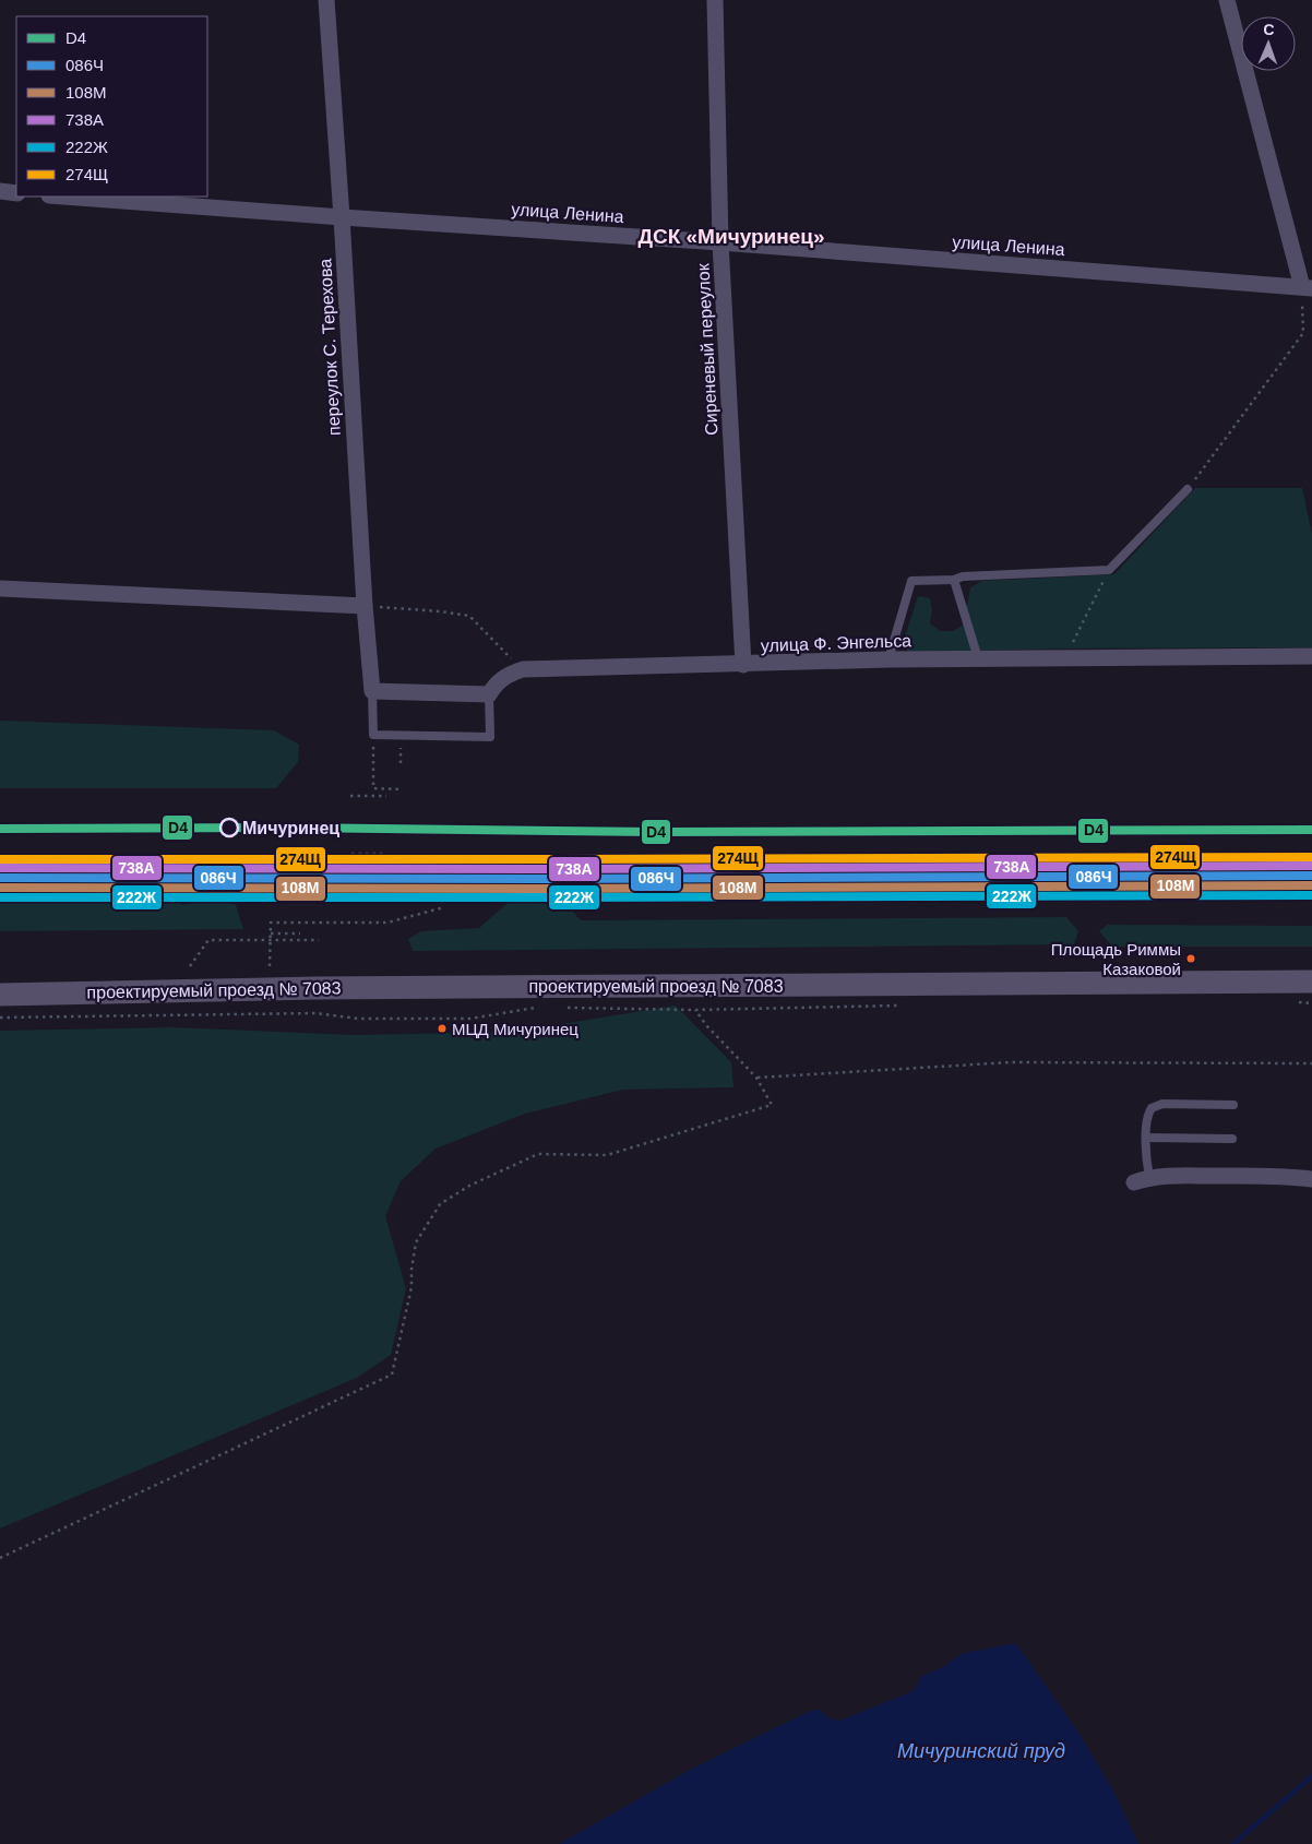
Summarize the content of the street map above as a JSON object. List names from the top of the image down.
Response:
{
  "streets": {
    "main road": ["проектируемый проезд № 7083"],
    "street": [
      "улица Ленина",
      "переулок С. Терехова",
      "Сиреневый переулок",
      "улица Ф. Энгельса"
    ]
  },
  "crossings": [
    ["улица Ленина", "переулок С. Терехова"],
    ["улица Ленина", "Сиреневый переулок"],
    ["Сиреневый переулок", "улица Ф. Энгельса"]
  ],
  "districts": ["ДСК «Мичуринец»"],
  "water": ["Мичуринский пруд"],
  "places": ["Мичуринец", "Площадь Риммы Казаковой", "МЦД Мичуринец"],
  "lines": [
    "transit line D4",
    "transit line 274Щ",
    "transit line 738А",
    "transit line 086Ч",
    "transit line 108М",
    "transit line 222Ж"
  ],
  "legend": [
    "D4",
    "086Ч",
    "108М",
    "738А",
    "222Ж",
    "274Щ"
  ],
  "north": "top"
}
